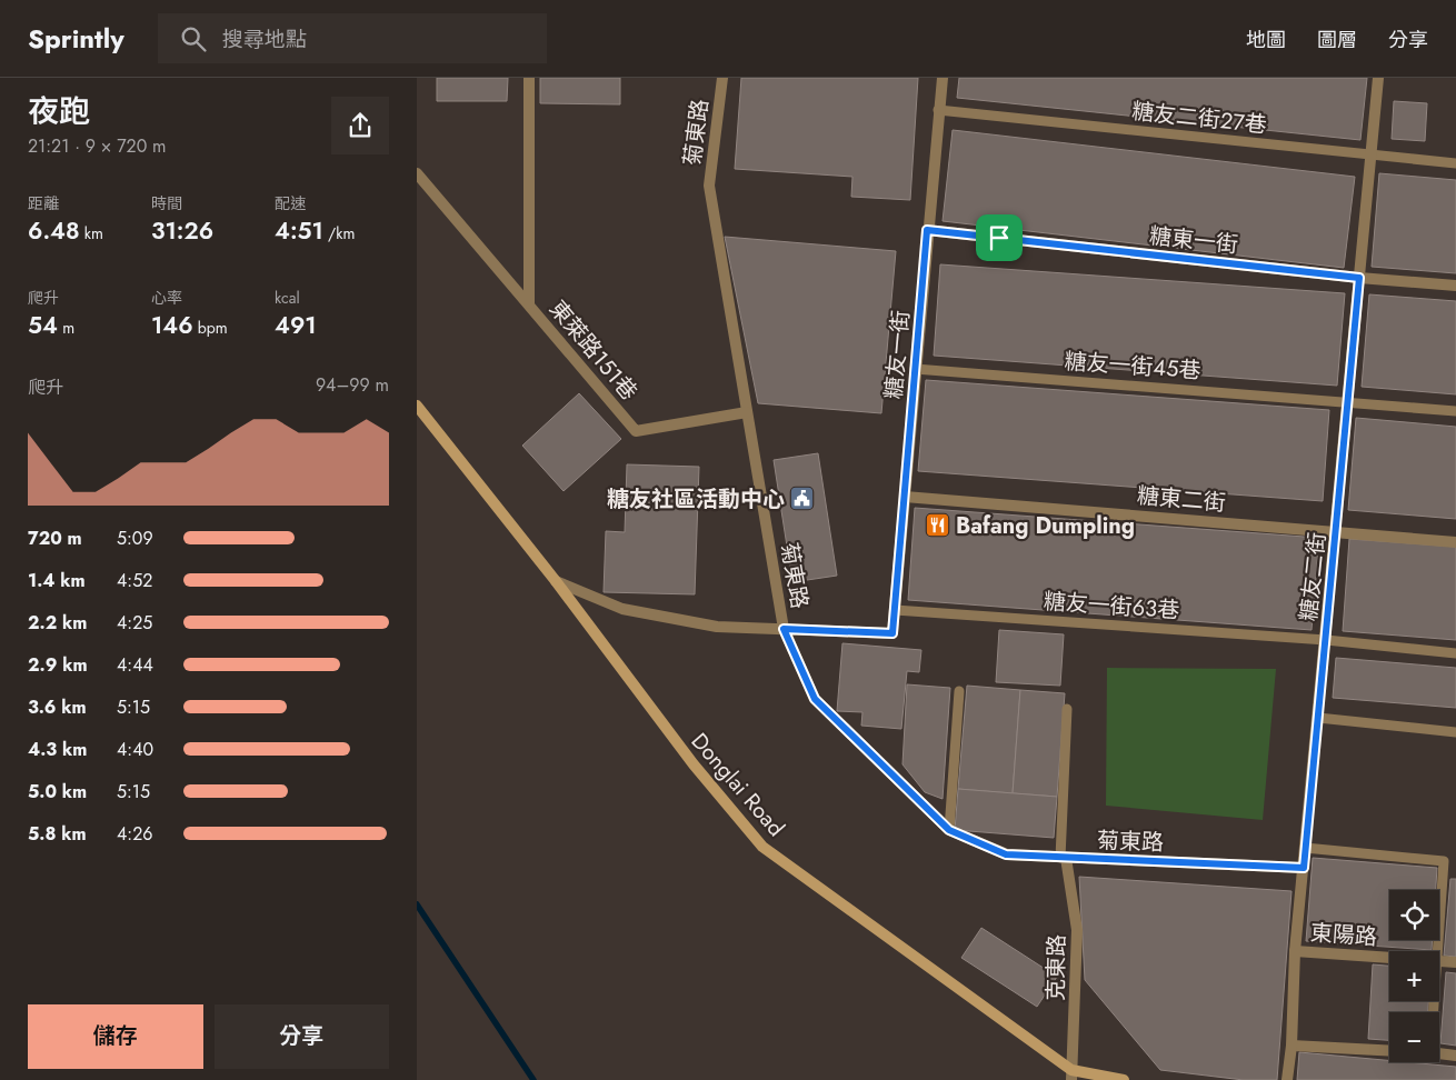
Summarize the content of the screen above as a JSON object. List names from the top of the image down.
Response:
{
  "streets": {
    "street": [
      "菊東路",
      "糖東一街",
      "東萊路151巷",
      "糖友一街",
      "糖東二街",
      "糖友二街",
      "Donglai Road",
      "東陽路",
      "克東路"
    ],
    "lane": ["糖友二街27巷", "糖友一街45巷", "糖友一街63巷"]
  },
  "crossings": [
    ["糖友二街27巷", "糖友一街"],
    ["糖友二街27巷", "糖友二街"],
    ["菊東路", "東萊路151巷"],
    ["菊東路", "糖友一街"],
    ["菊東路", "糖友二街"],
    ["菊東路", "克東路"],
    ["糖東一街", "糖友一街"],
    ["糖東一街", "糖友二街"],
    ["糖友一街", "糖友一街45巷"],
    ["糖友一街", "糖東二街"],
    ["糖友一街", "糖友一街63巷"],
    ["糖友一街45巷", "糖友二街"],
    ["糖東二街", "糖友二街"],
    ["糖友二街", "糖友一街63巷"],
    ["糖友二街", "東陽路"],
    ["Donglai Road", "克東路"]
  ],
  "places": {
    "public building": ["糖友社區活動中心"],
    "restaurant": ["Bafang Dumpling"]
  },
  "page": {
    "header": "Sprintly",
    "search": "搜尋地點",
    "nav": ["地圖", "圖層", "分享"],
    "heading": ["夜跑", "21:21 · 9 × 720 m"],
    "stats": [
      ["距離", "6.48 km"],
      ["時間", "31:26"],
      ["配速", "4:51 /km"],
      ["爬升", "54 m"],
      ["心率", "146 bpm"],
      ["kcal", "491"]
    ],
    "chart": ["爬升", "94–99 m"],
    "list": [
      {
        "name": "720 m",
        "note": "5:09"
      },
      {
        "name": "1.4 km",
        "note": "4:52"
      },
      {
        "name": "2.2 km",
        "note": "4:25"
      },
      {
        "name": "2.9 km",
        "note": "4:44"
      },
      {
        "name": "3.6 km",
        "note": "5:15"
      },
      {
        "name": "4.3 km",
        "note": "4:40"
      },
      {
        "name": "5.0 km",
        "note": "5:15"
      },
      {
        "name": "5.8 km",
        "note": "4:26"
      }
    ],
    "map_buttons": ["+", "−"],
    "buttons": ["儲存", "分享"]
  }
}
